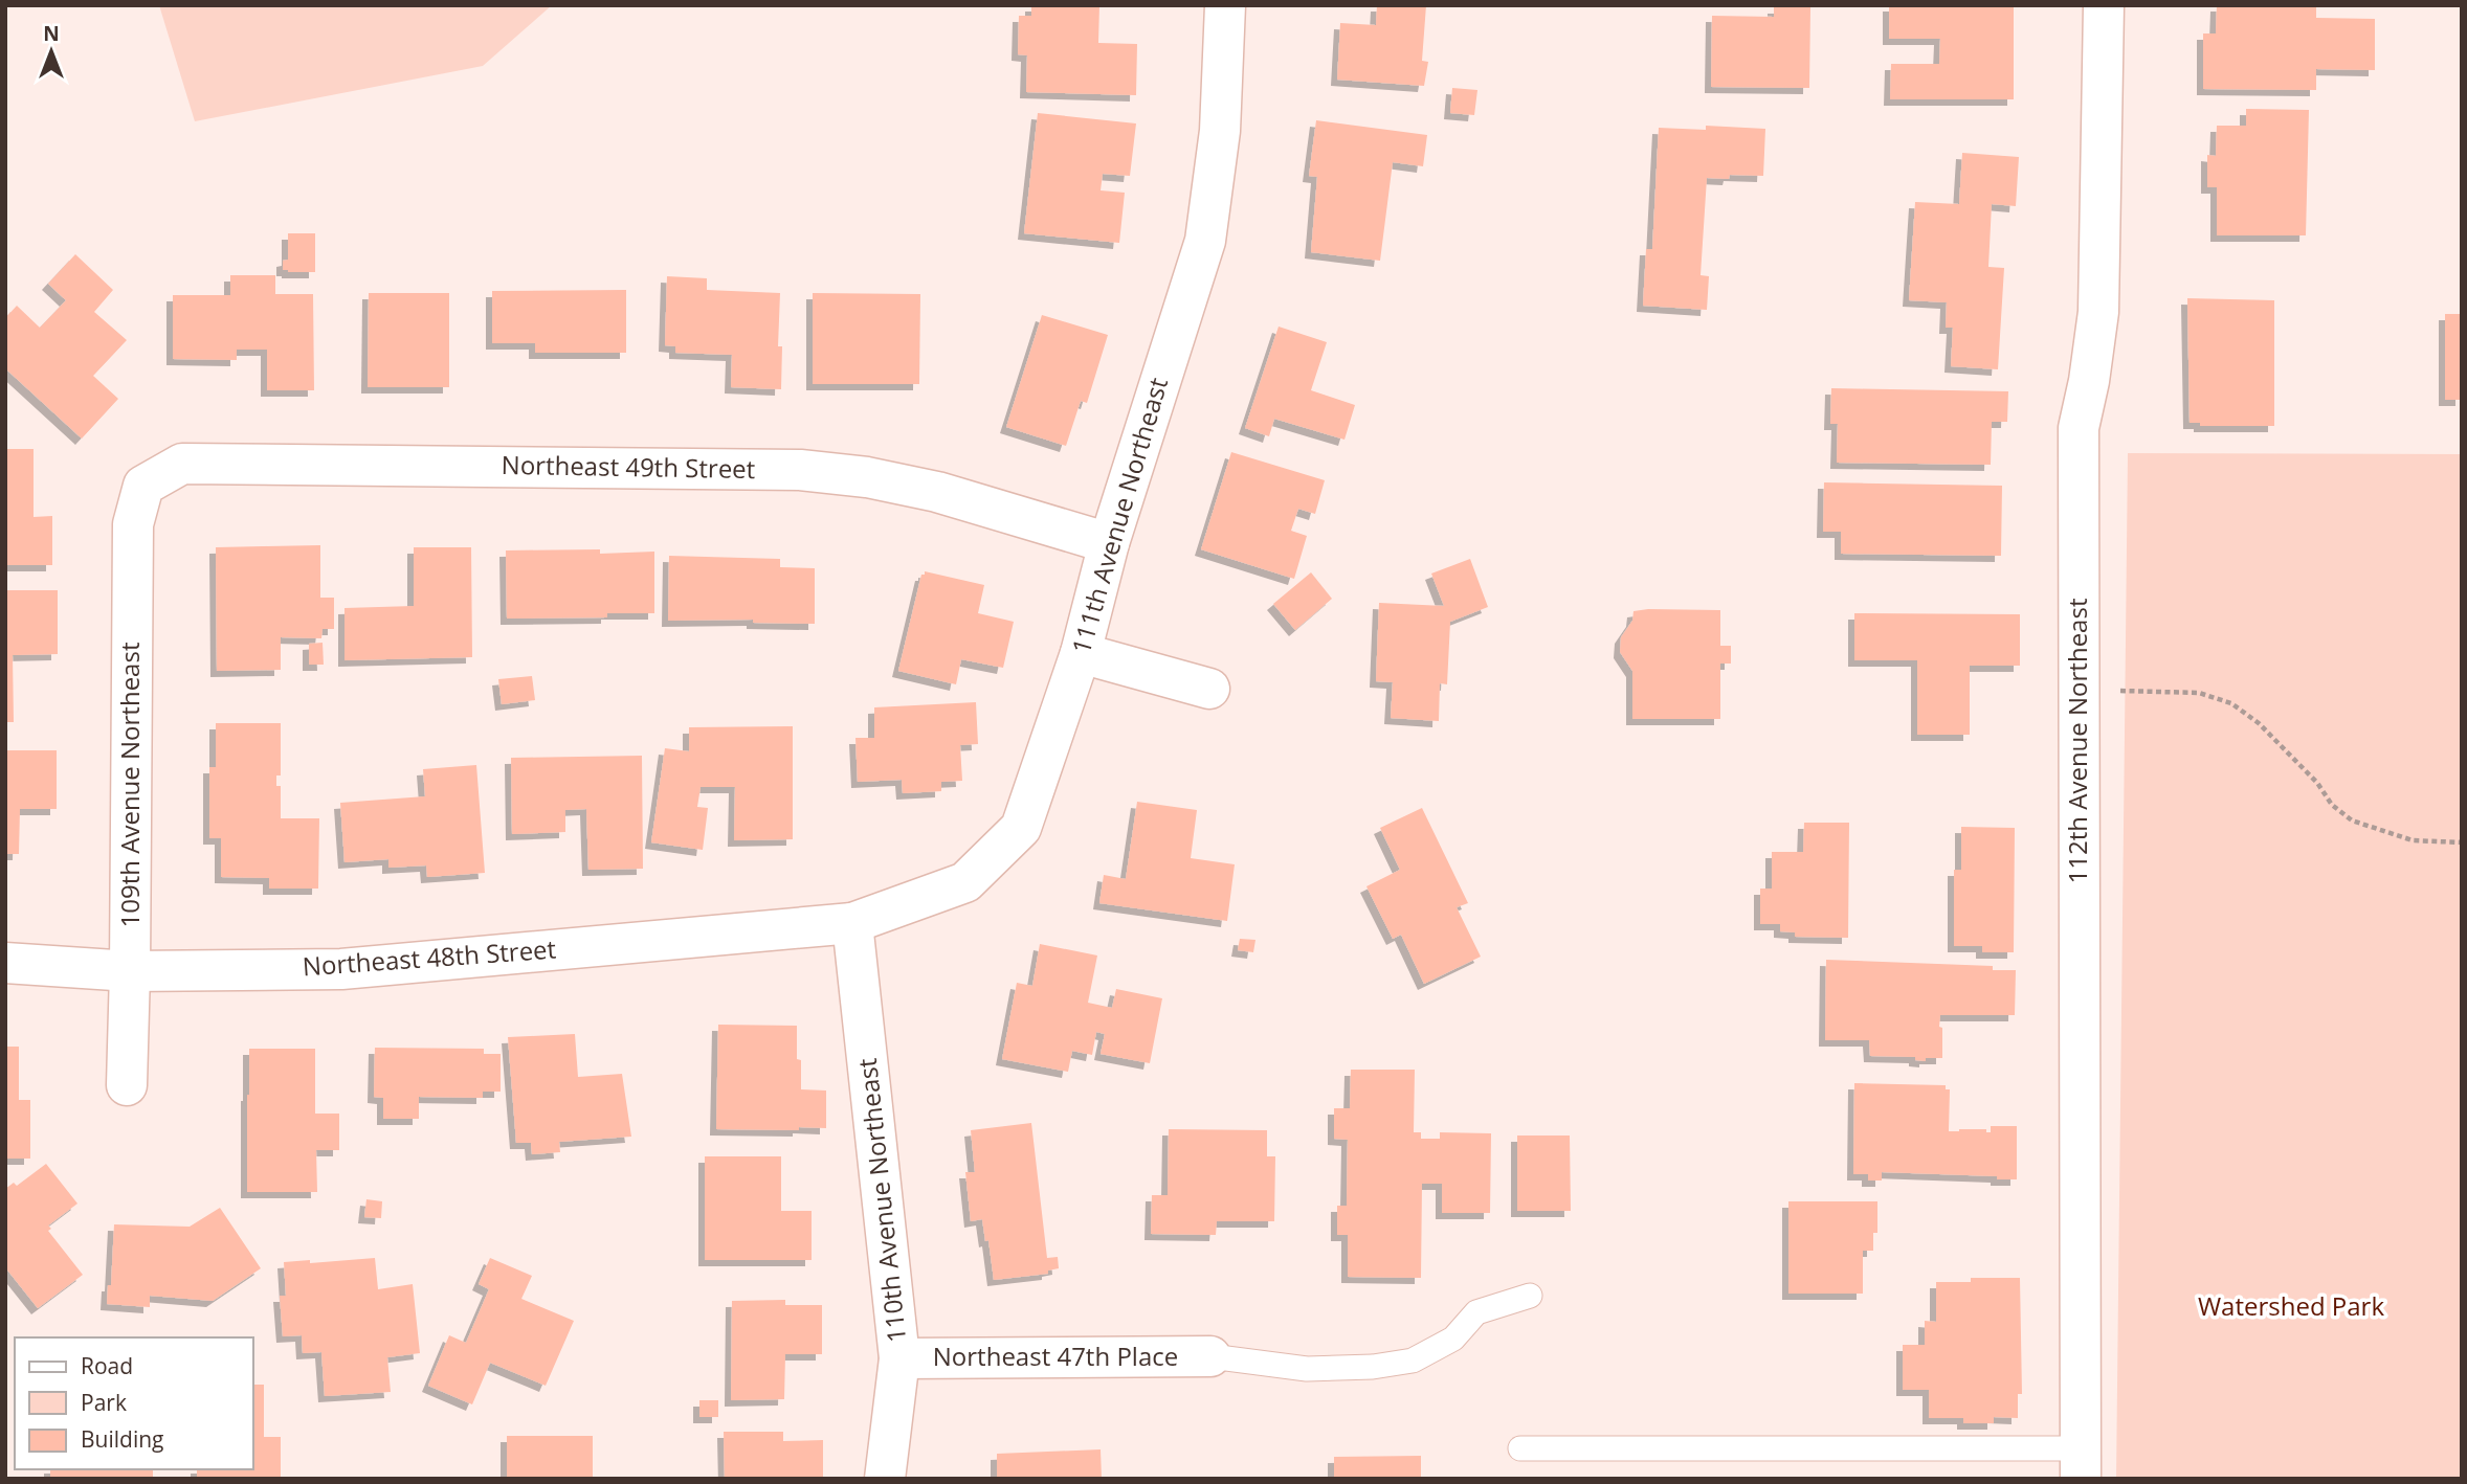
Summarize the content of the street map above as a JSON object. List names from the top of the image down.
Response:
{
  "streets": {
    "street": [
      "Northeast 49th Street",
      "111th Avenue Northeast",
      "112th Avenue Northeast",
      "109th Avenue Northeast",
      "Northeast 48th Street",
      "110th Avenue Northeast",
      "Northeast 47th Place"
    ]
  },
  "crossings": [
    ["Northeast 49th Street", "111th Avenue Northeast"],
    ["Northeast 49th Street", "109th Avenue Northeast"],
    ["111th Avenue Northeast", "Northeast 48th Street"],
    ["111th Avenue Northeast", "110th Avenue Northeast"],
    ["109th Avenue Northeast", "Northeast 48th Street"],
    ["Northeast 48th Street", "110th Avenue Northeast"],
    ["110th Avenue Northeast", "Northeast 47th Place"]
  ],
  "parks": ["Watershed Park"],
  "legend": ["Road", "Park", "Building"],
  "north": "top"
}
